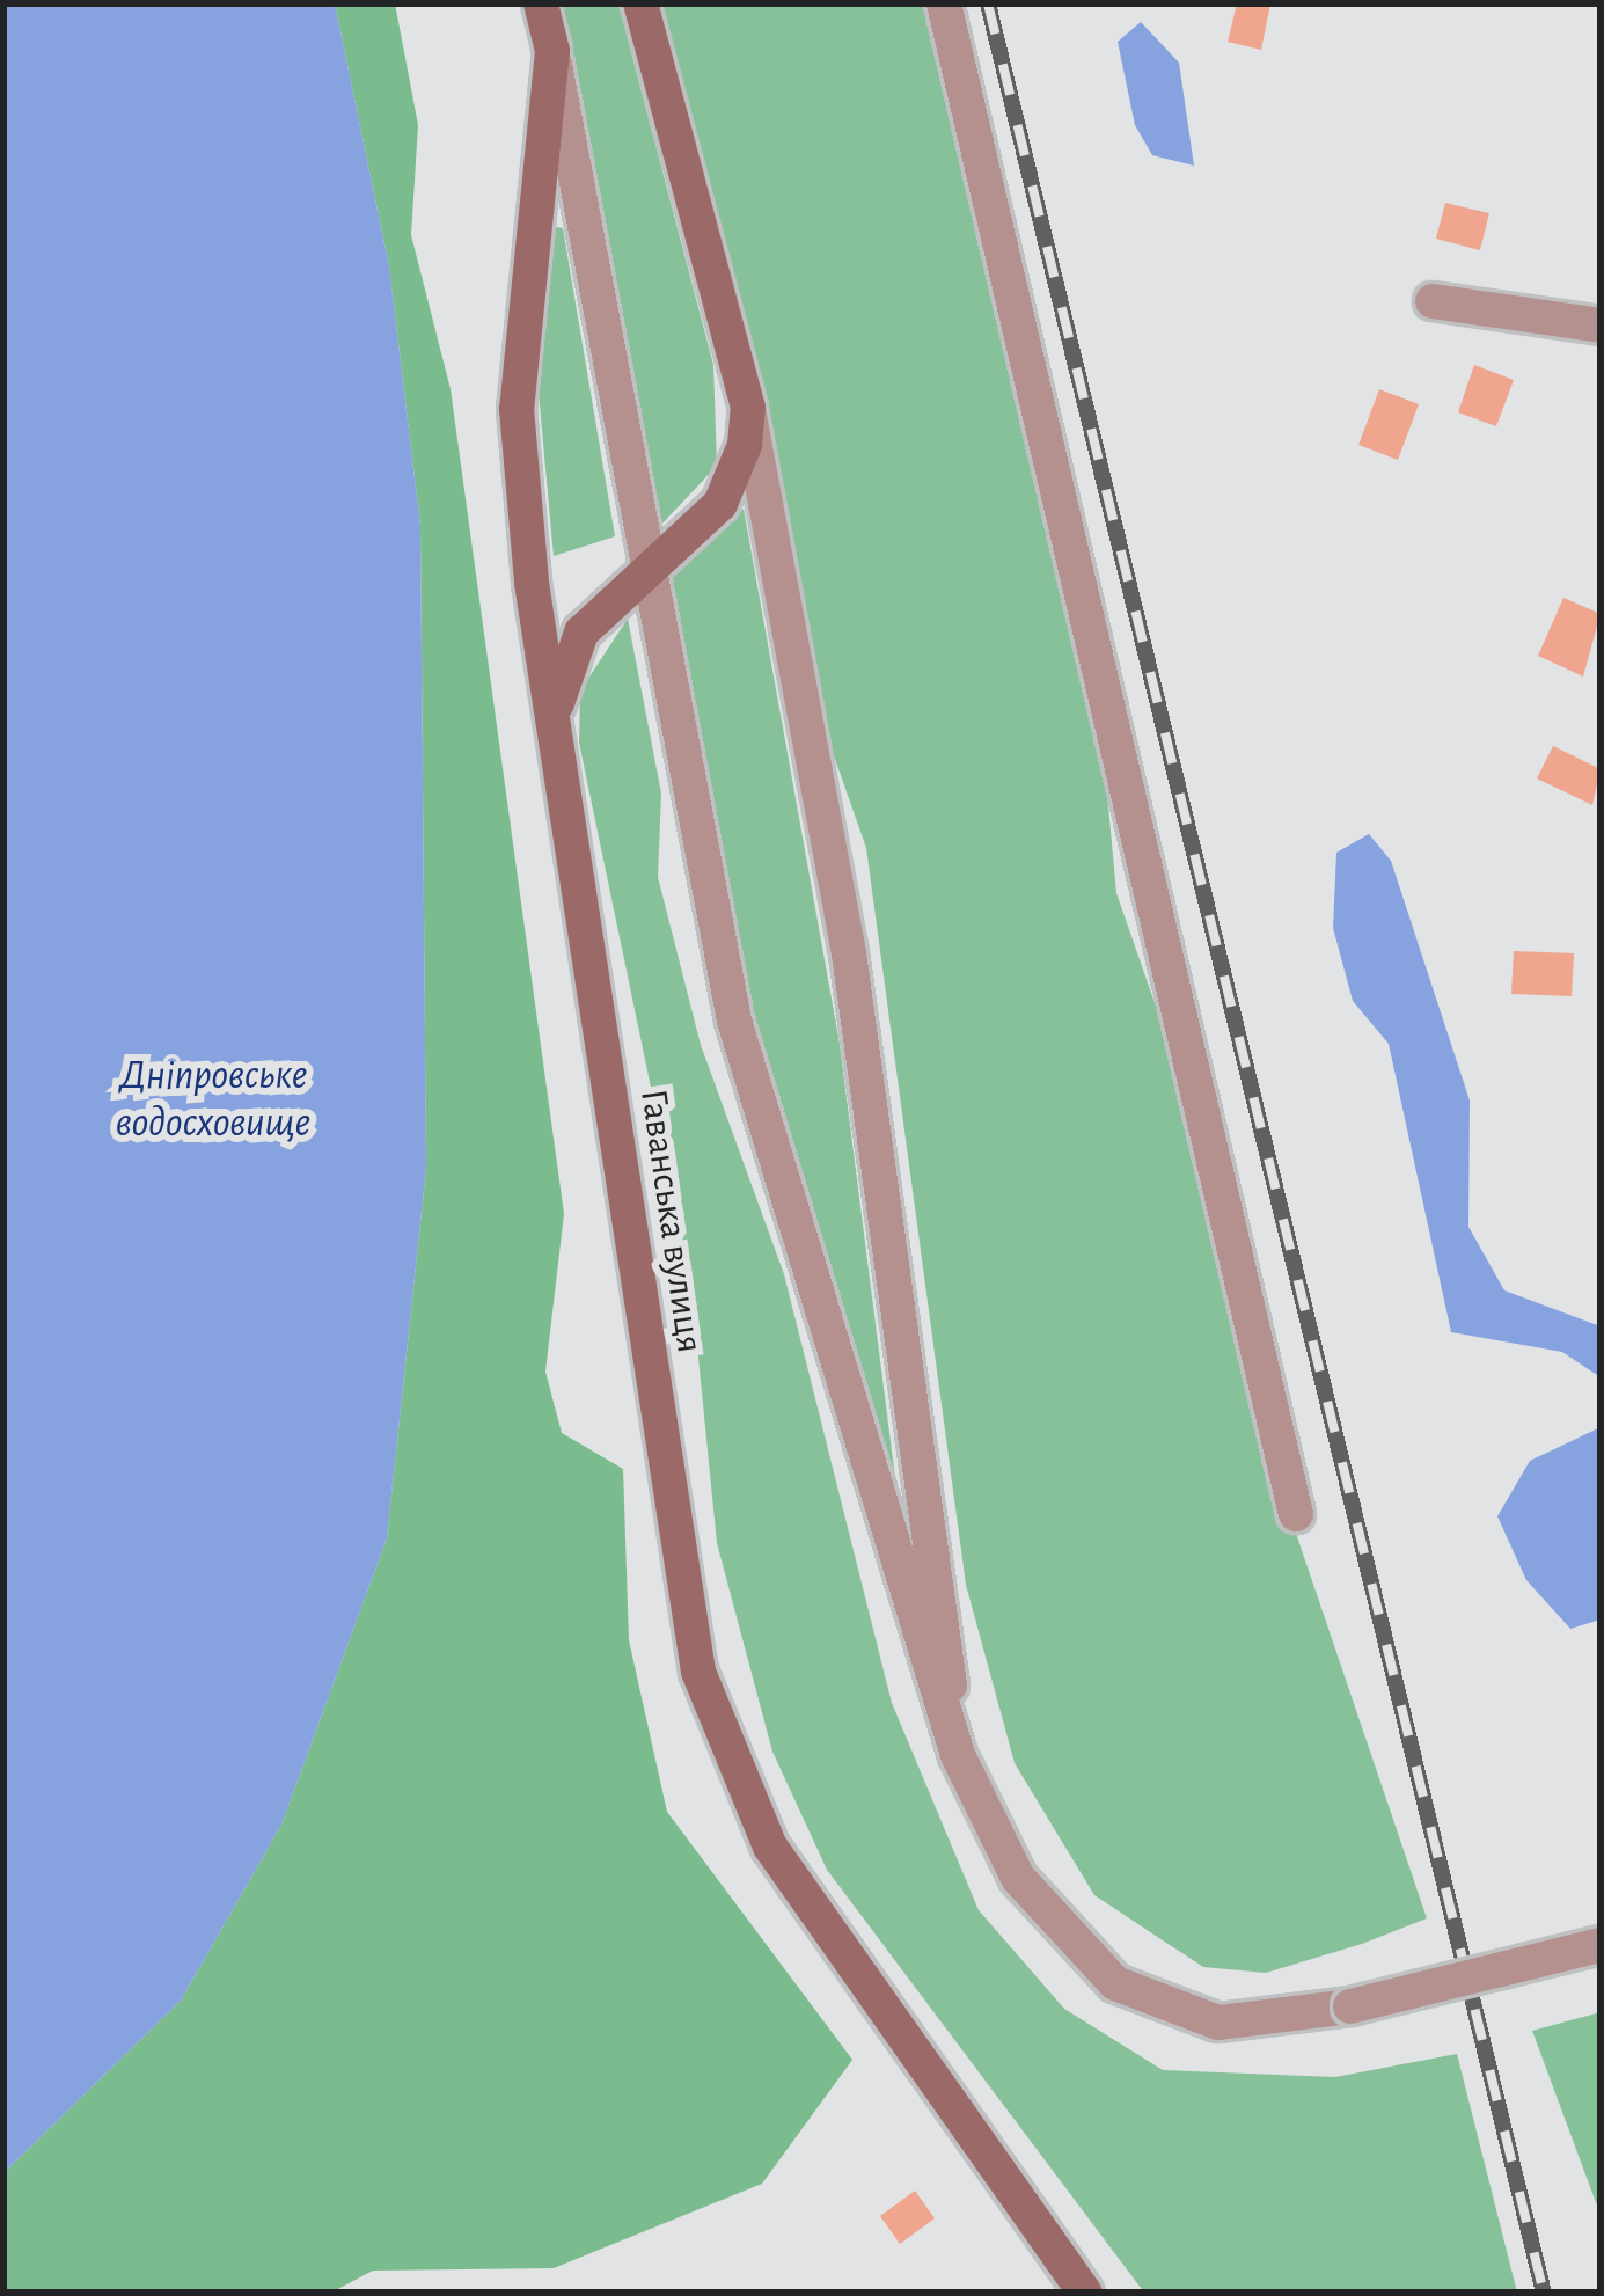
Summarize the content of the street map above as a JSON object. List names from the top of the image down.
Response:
{
  "streets": {
    "main road": ["Гаванська вулиця"]
  },
  "water": ["Дніпровське водосховище"]
}
